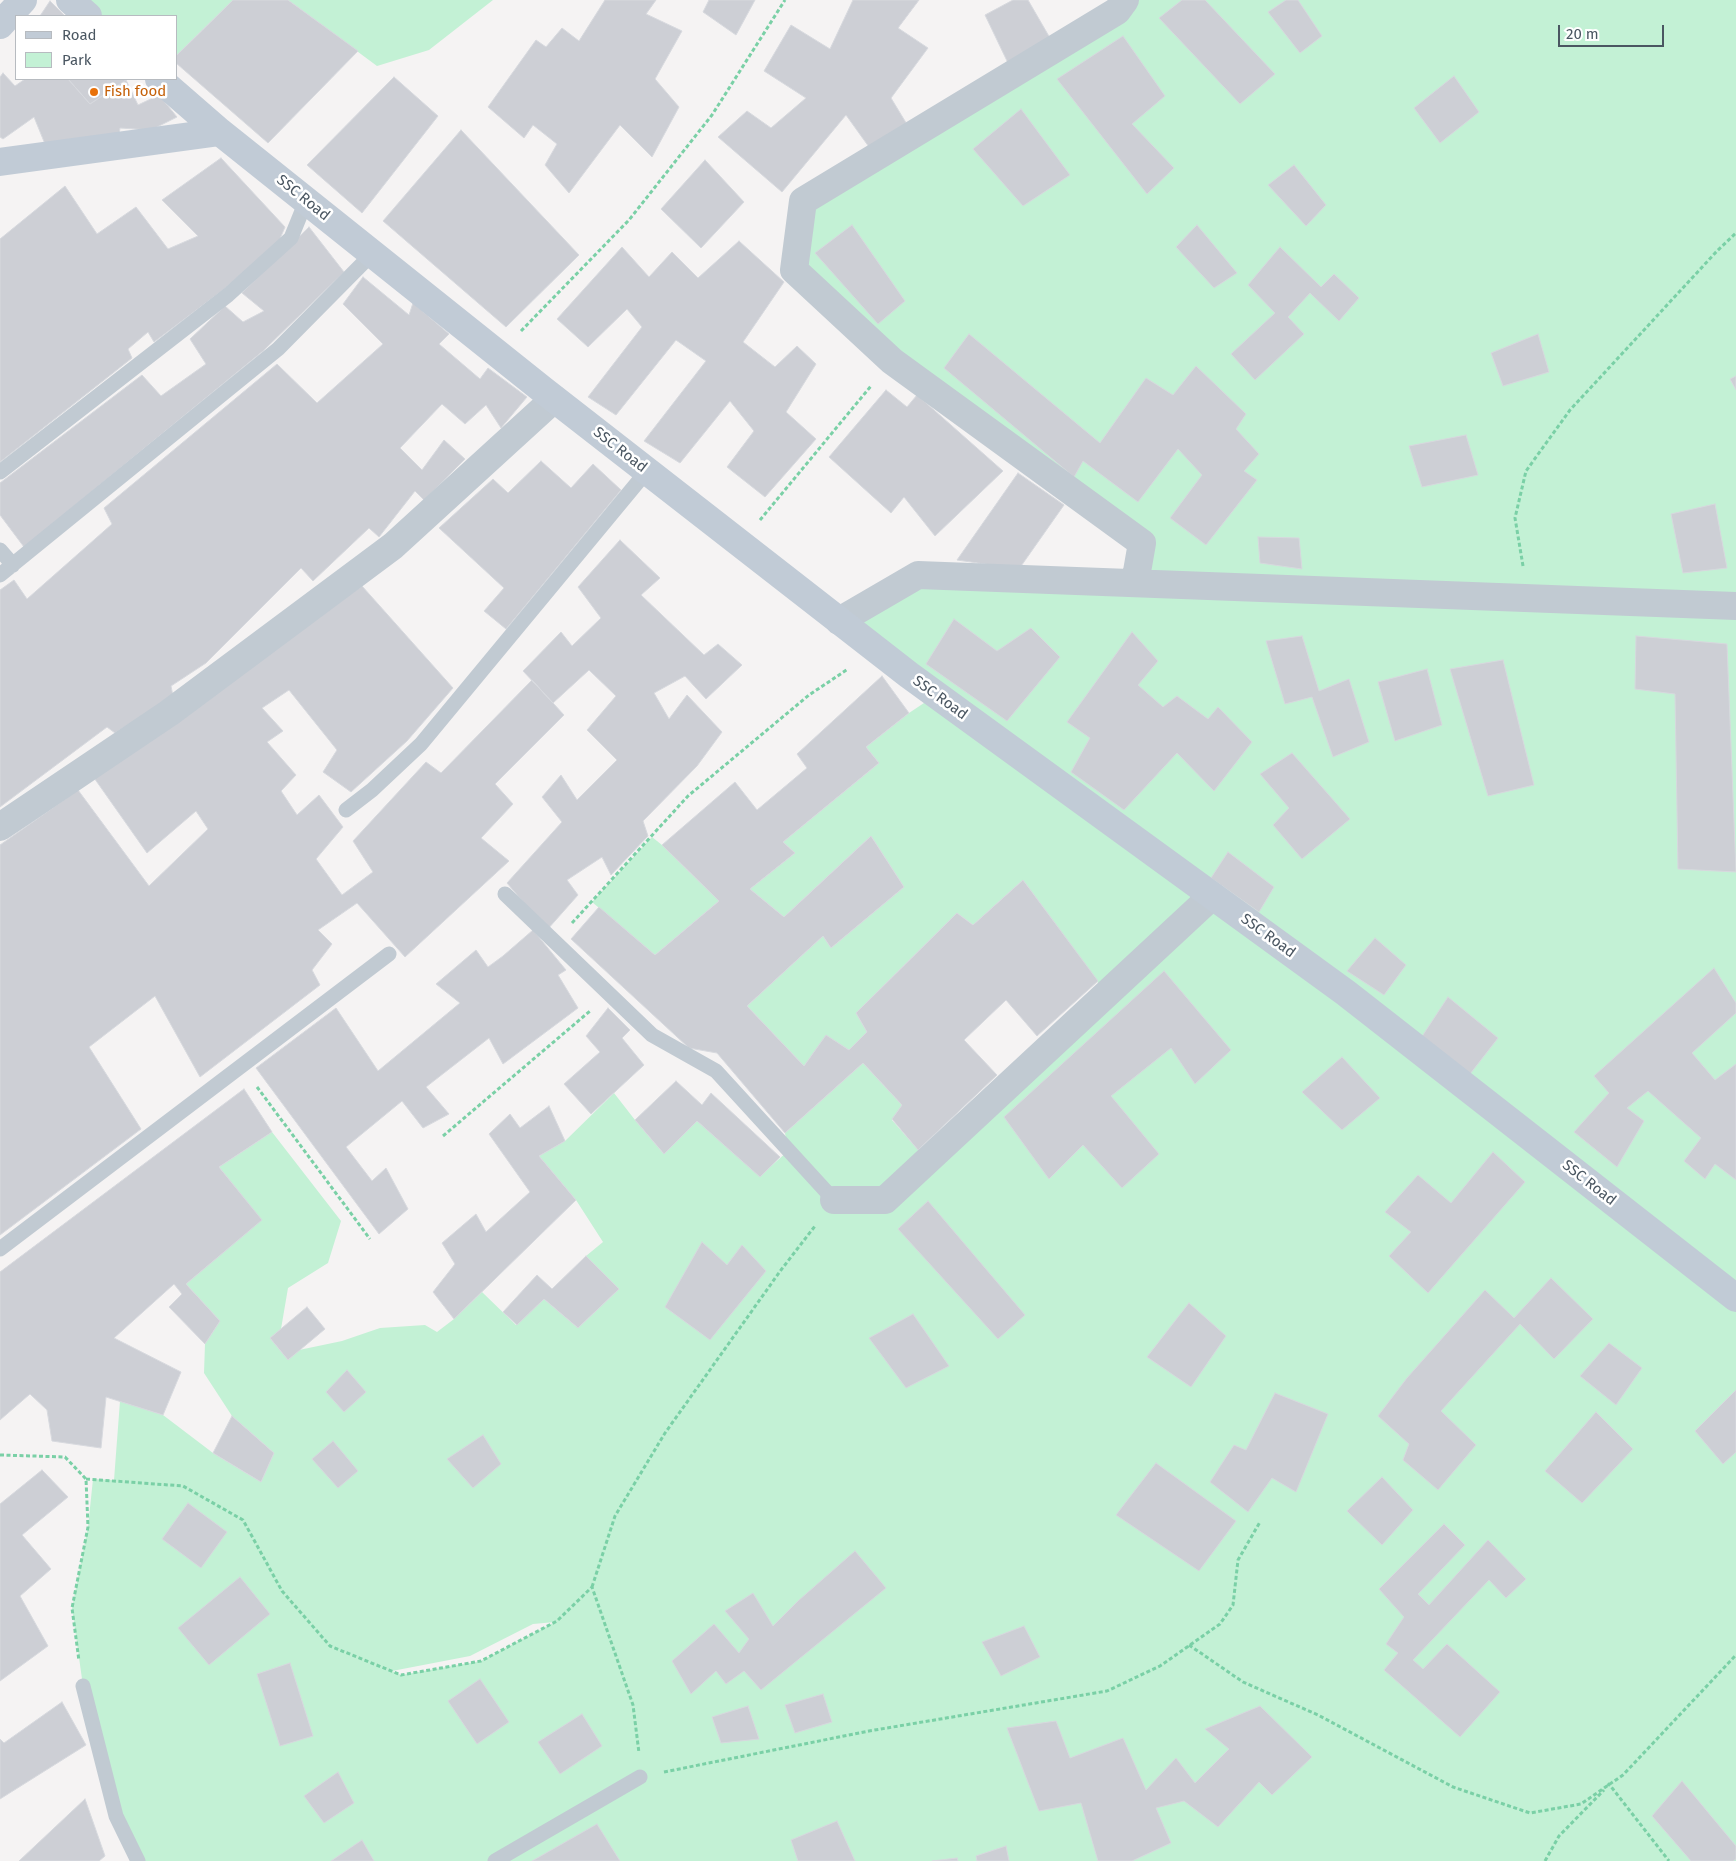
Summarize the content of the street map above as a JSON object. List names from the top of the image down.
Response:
{
  "streets": {
    "street": ["SSC Road"]
  },
  "places": ["Fish food"],
  "legend": ["Road", "Park"],
  "scale_bar": "20 m"
}
